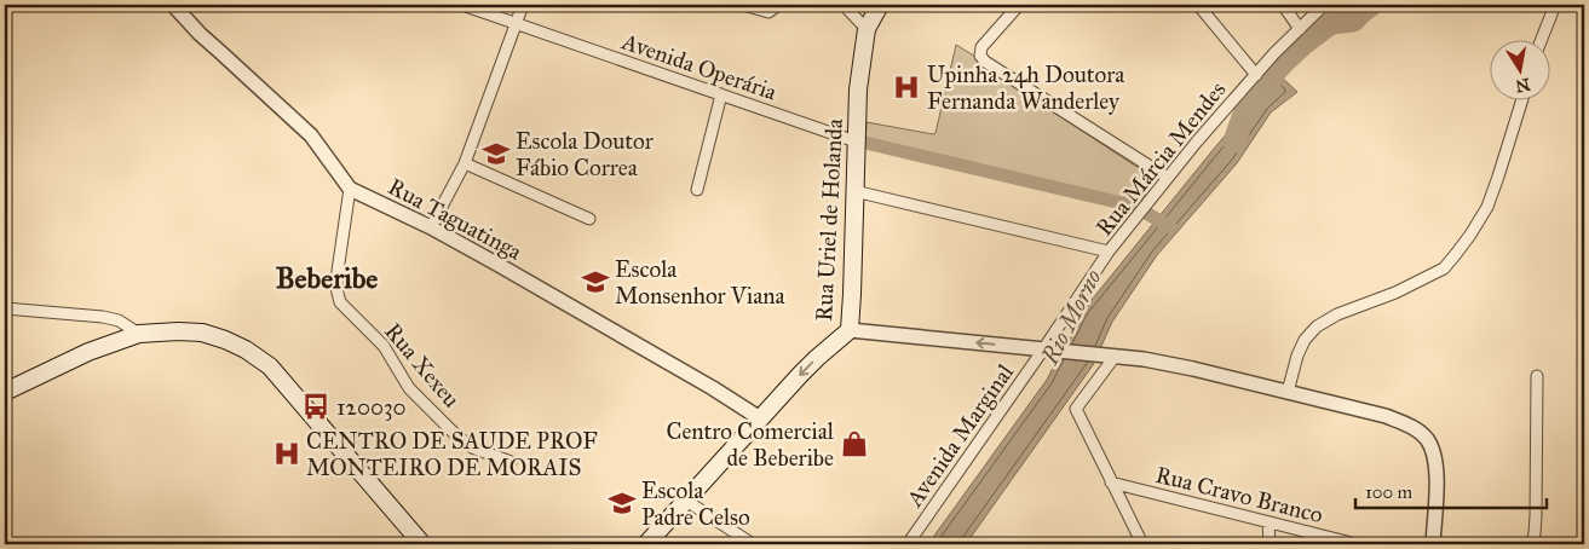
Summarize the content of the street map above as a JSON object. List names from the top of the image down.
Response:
{
  "streets": {
    "main road": ["Rua Uriel de Holanda"],
    "street": [
      "Avenida Operária",
      "Rua Márcia Mendes",
      "Rua Taguatinga",
      "Rua Xexeu",
      "Avenida Marginal",
      "Rua Cravo Branco"
    ]
  },
  "crossings": [
    ["Avenida Operária", "Rua Uriel de Holanda"],
    ["Rua Márcia Mendes", "Avenida Marginal"],
    ["Rua Taguatinga", "Rua Uriel de Holanda"],
    ["Rua Taguatinga", "Rua Xexeu"]
  ],
  "districts": ["Beberibe"],
  "water": ["Rio Morno"],
  "places": {
    "hospital": ["Upinha 24h Doutora Fernanda Wanderley", "CENTRO DE SAUDE PROF MONTEIRO DE MORAIS"],
    "school or university": ["Escola Doutor Fábio Correa", "Escola Monsenhor Viana", "Escola Padre Celso"],
    "bus stop": ["120030"],
    "shop": ["Centro Comercial de Beberibe"]
  },
  "scale_bar": "100 m",
  "north": "bottom"
}
